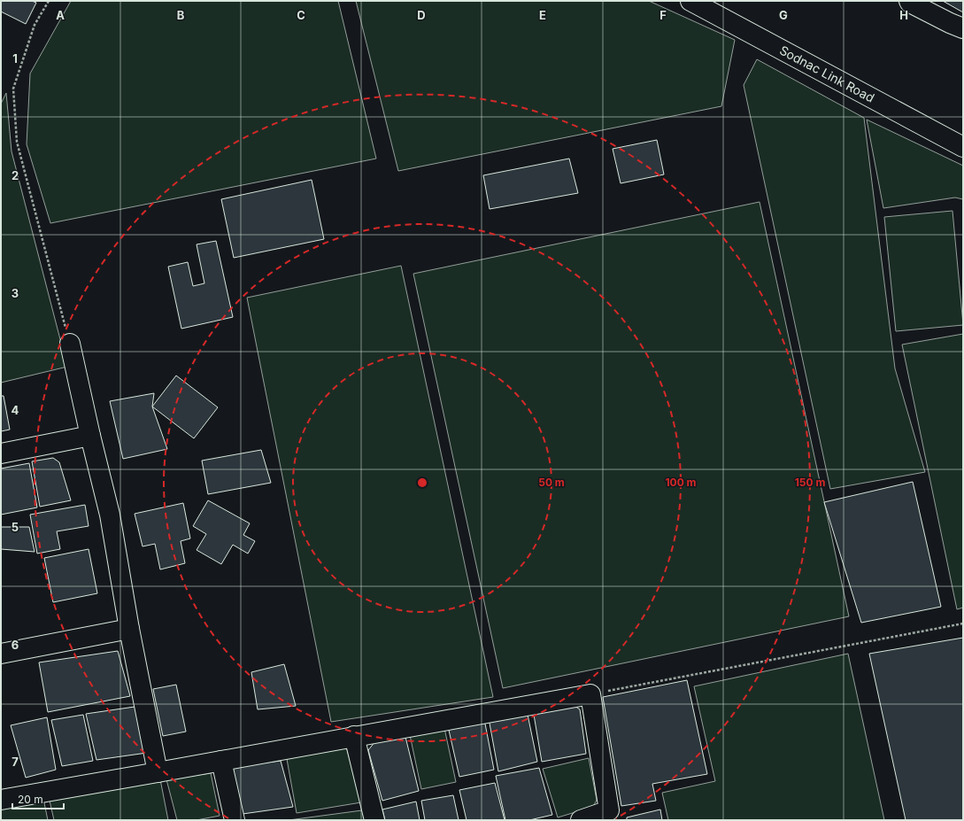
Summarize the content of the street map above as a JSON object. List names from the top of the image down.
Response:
{
  "streets": {
    "street": ["Sodnac Link Road"]
  },
  "scale_bar": "20 m",
  "grid": {
    "columns": [
      "A",
      "B",
      "C",
      "D",
      "E",
      "F",
      "G",
      "H"
    ],
    "rows": [
      "1",
      "2",
      "3",
      "4",
      "5",
      "6",
      "7"
    ]
  },
  "rings": ["50 m", "100 m", "150 m"]
}
